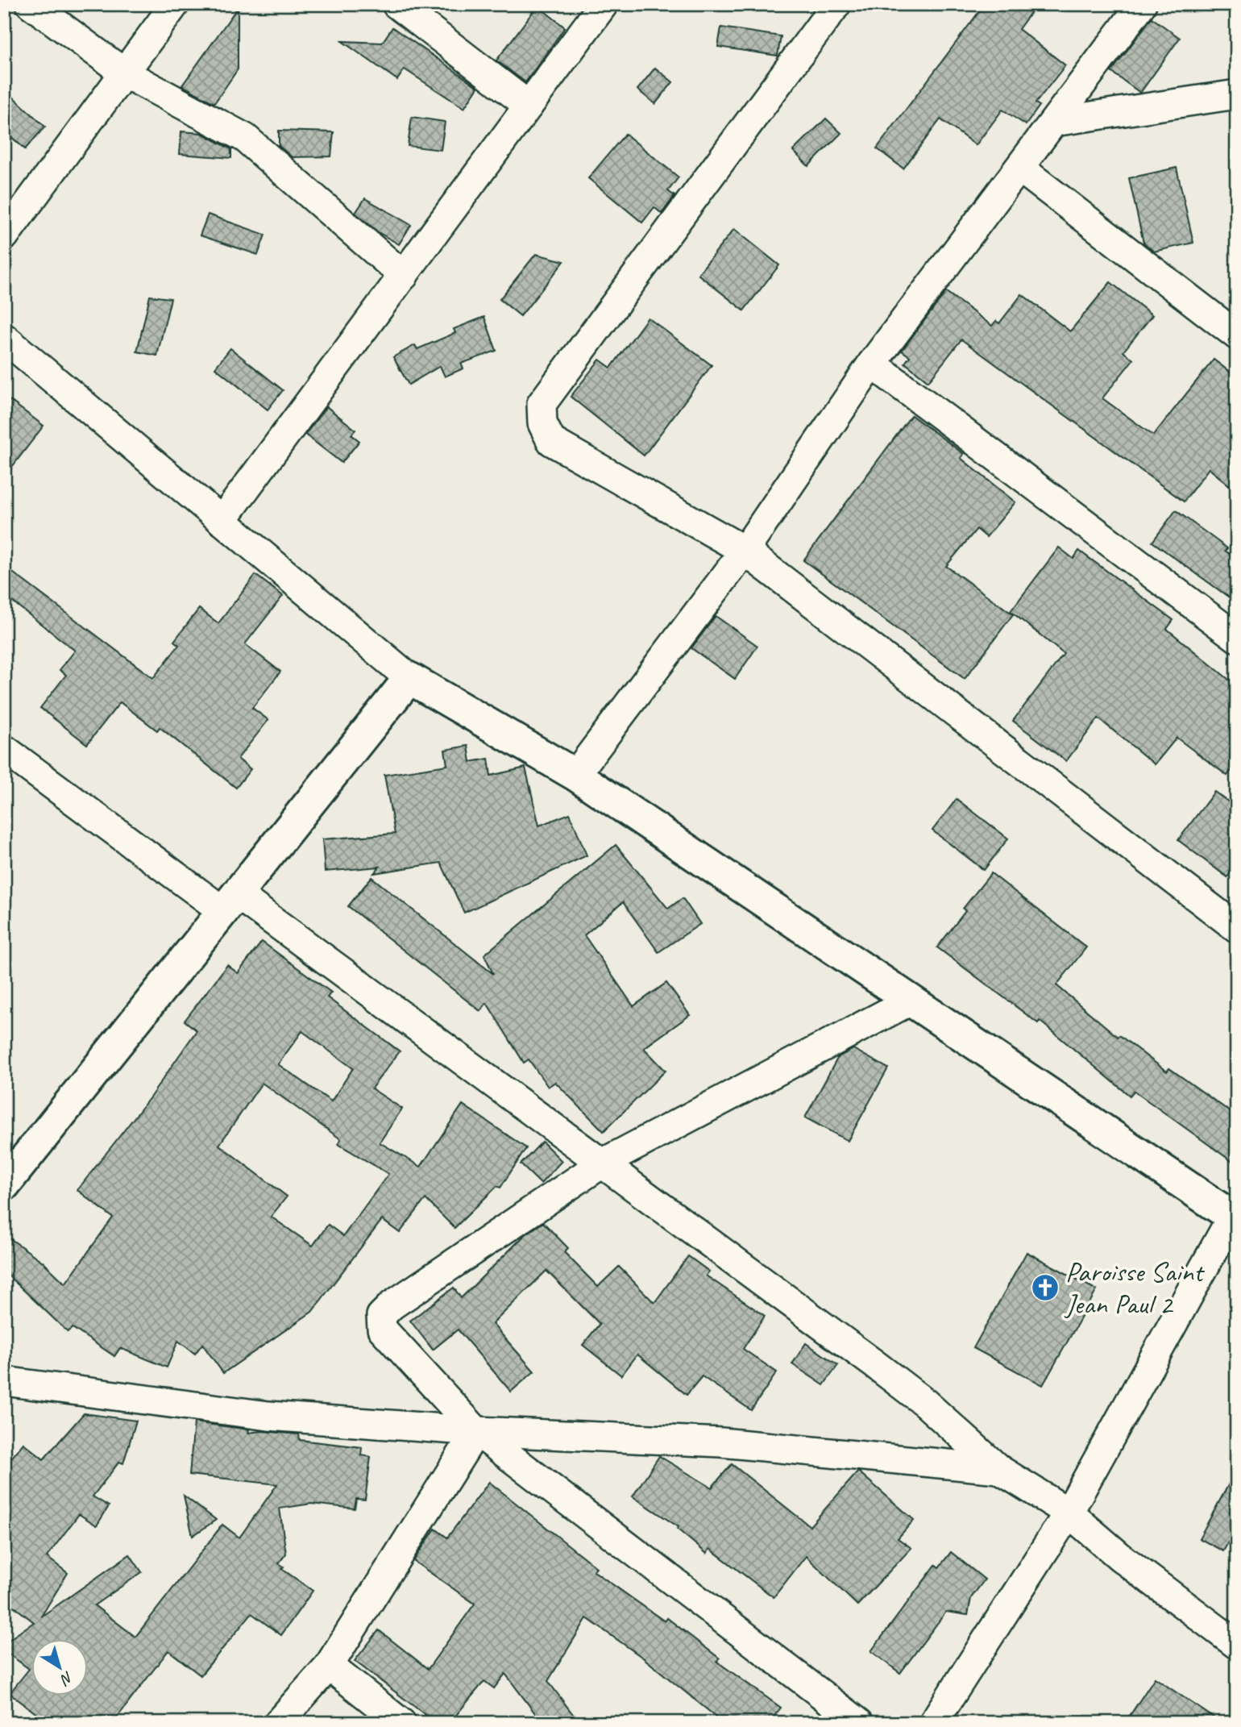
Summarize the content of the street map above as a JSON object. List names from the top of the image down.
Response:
{
  "places": {
    "church": ["Paroisse Saint Jean Paul 2"]
  },
  "north": "bottom right"
}
